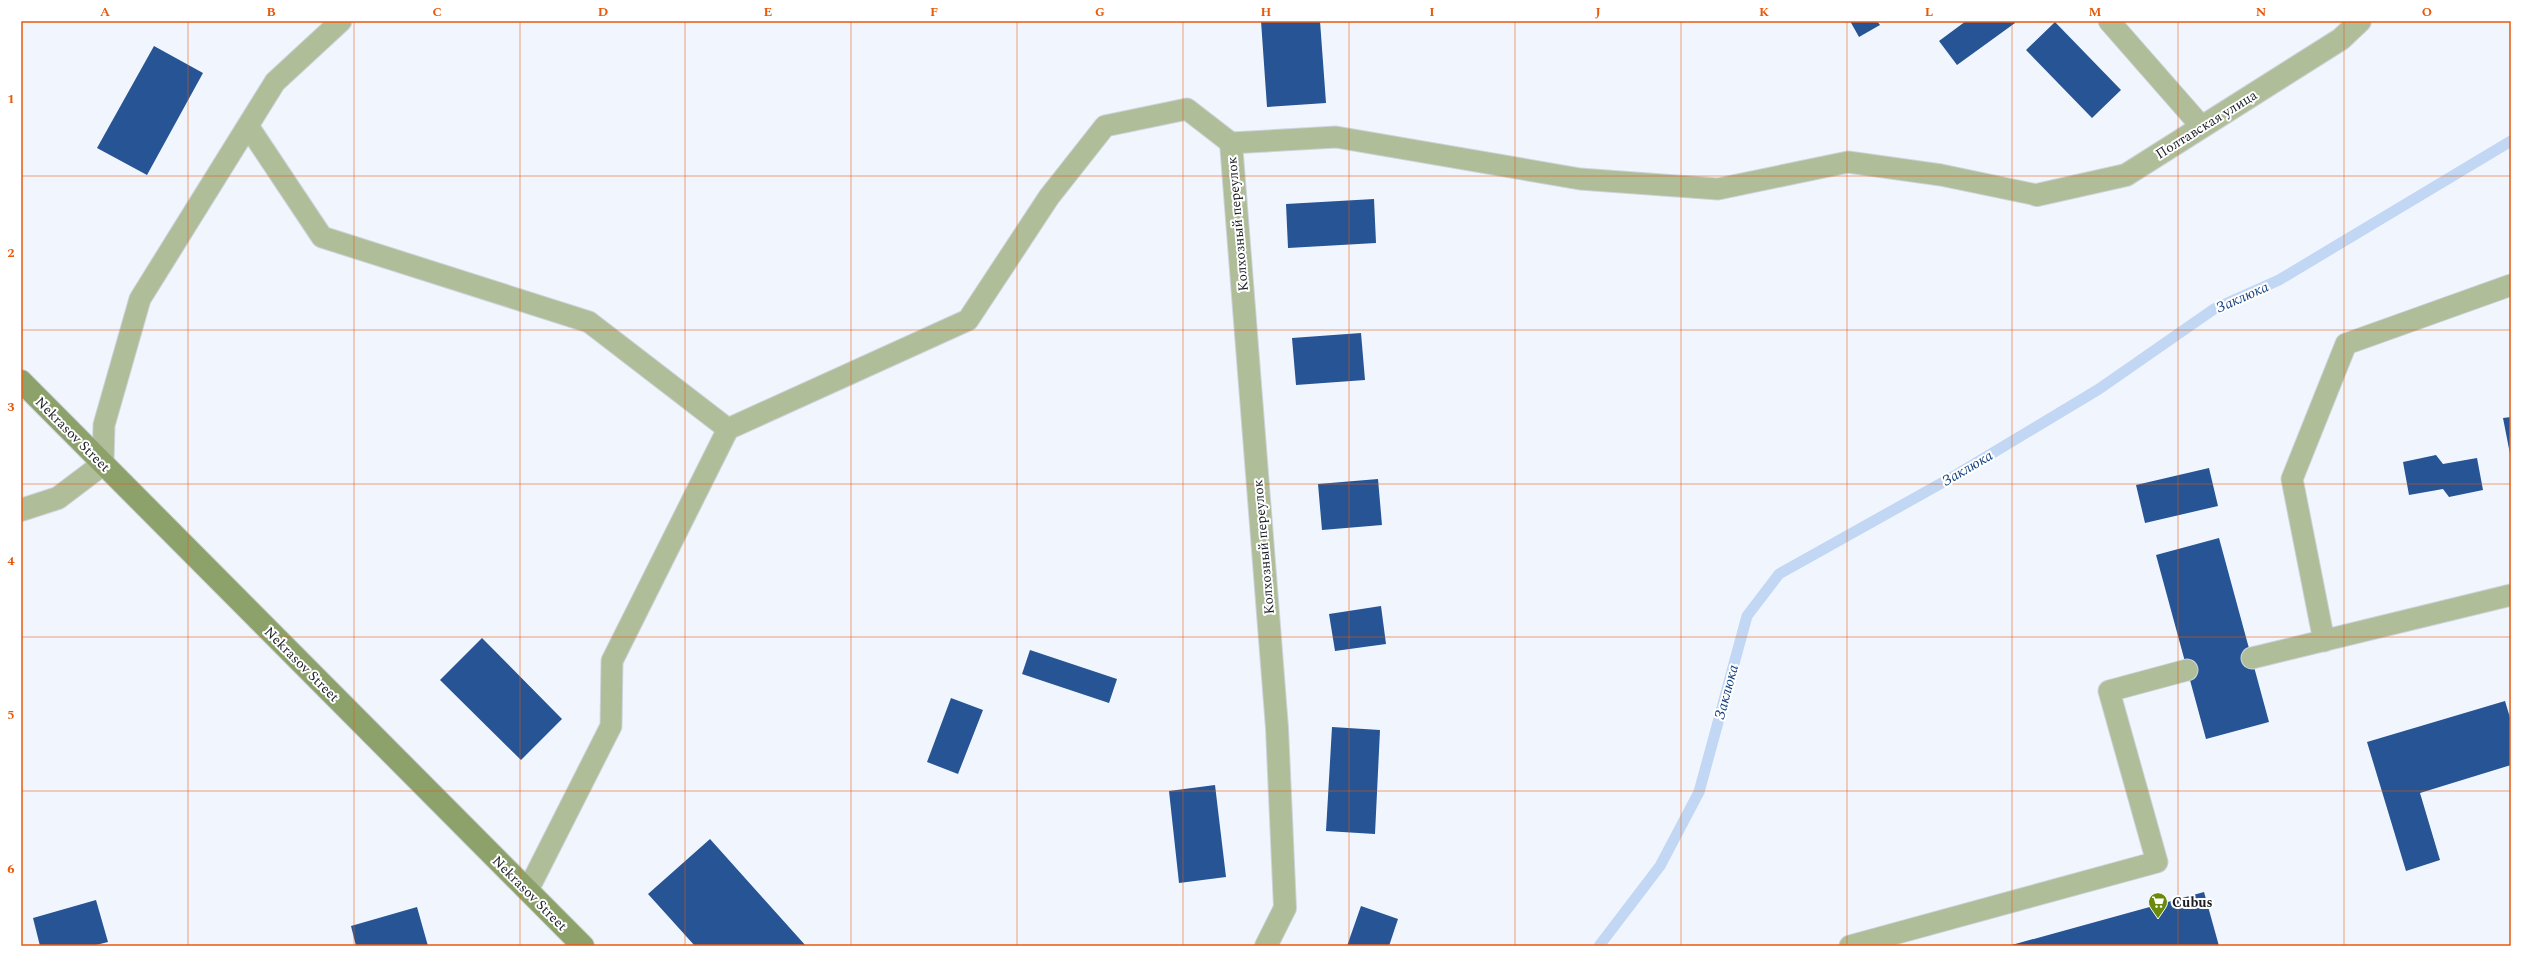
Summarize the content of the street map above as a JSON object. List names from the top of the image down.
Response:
{
  "streets": {
    "main road": ["Nekrasov Street"],
    "street": ["Полтавская улица", "Колхозный переулок"]
  },
  "water": ["Заклюка"],
  "places": {
    "supermarket": ["Cubus"]
  },
  "grid": {
    "columns": [
      "A",
      "B",
      "C",
      "D",
      "E",
      "F",
      "G",
      "H",
      "I",
      "J",
      "K",
      "L",
      "M",
      "N",
      "O"
    ],
    "rows": [
      "1",
      "2",
      "3",
      "4",
      "5",
      "6"
    ]
  }
}
